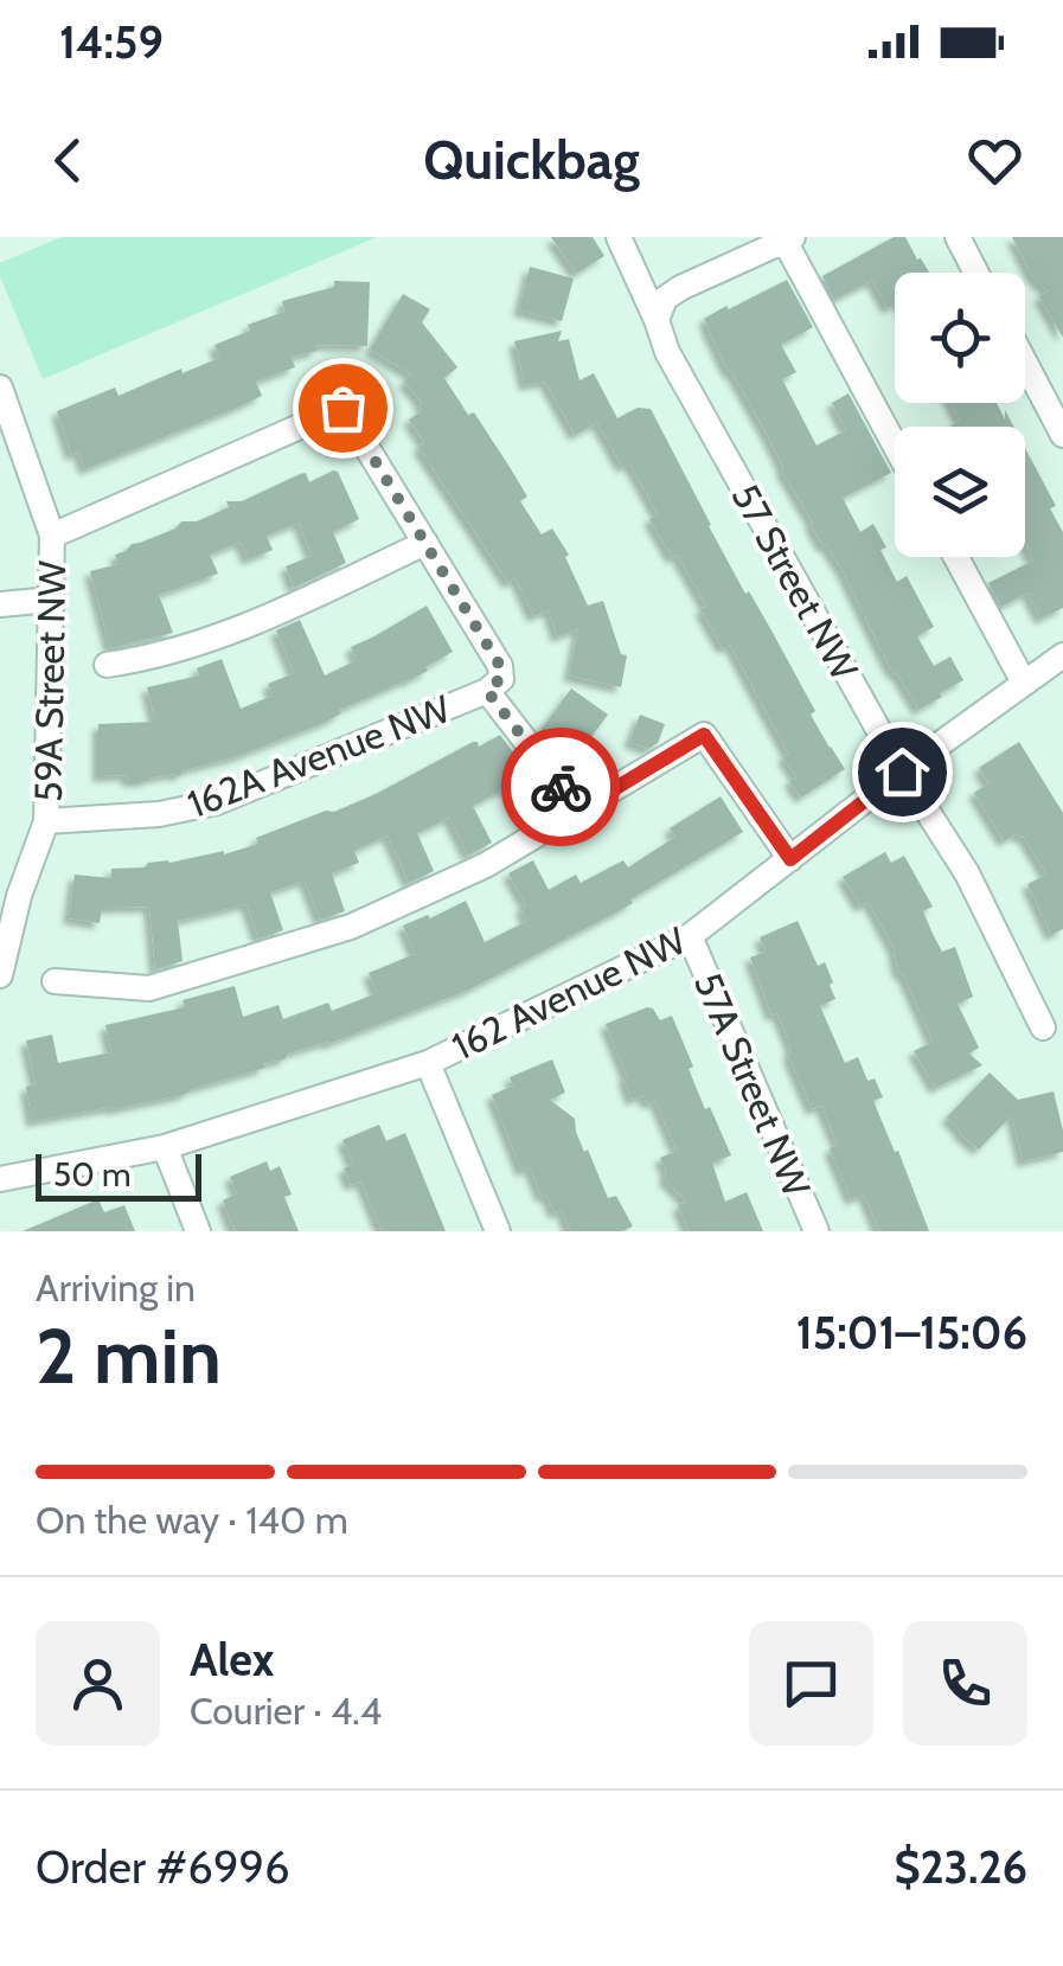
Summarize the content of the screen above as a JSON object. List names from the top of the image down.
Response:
{
  "streets": {
    "street": [
      "57 Street NW",
      "59A Street NW",
      "162A Avenue NW",
      "162 Avenue NW",
      "57A Street NW"
    ]
  },
  "crossings": [
    ["57 Street NW", "162 Avenue NW"],
    ["59A Street NW", "162A Avenue NW"],
    ["162 Avenue NW", "57A Street NW"]
  ],
  "scale_bar": "50 m",
  "page": {
    "status": "14:59",
    "header": "Quickbag",
    "scale": "50 m",
    "heading": ["2 min", "Arriving in", "15:01–15:06"],
    "panel": [
      "Alex",
      "Courier · 4.4",
      "Order #6996",
      "$23.26"
    ],
    "bar": "On the way · 140 m"
  }
}
